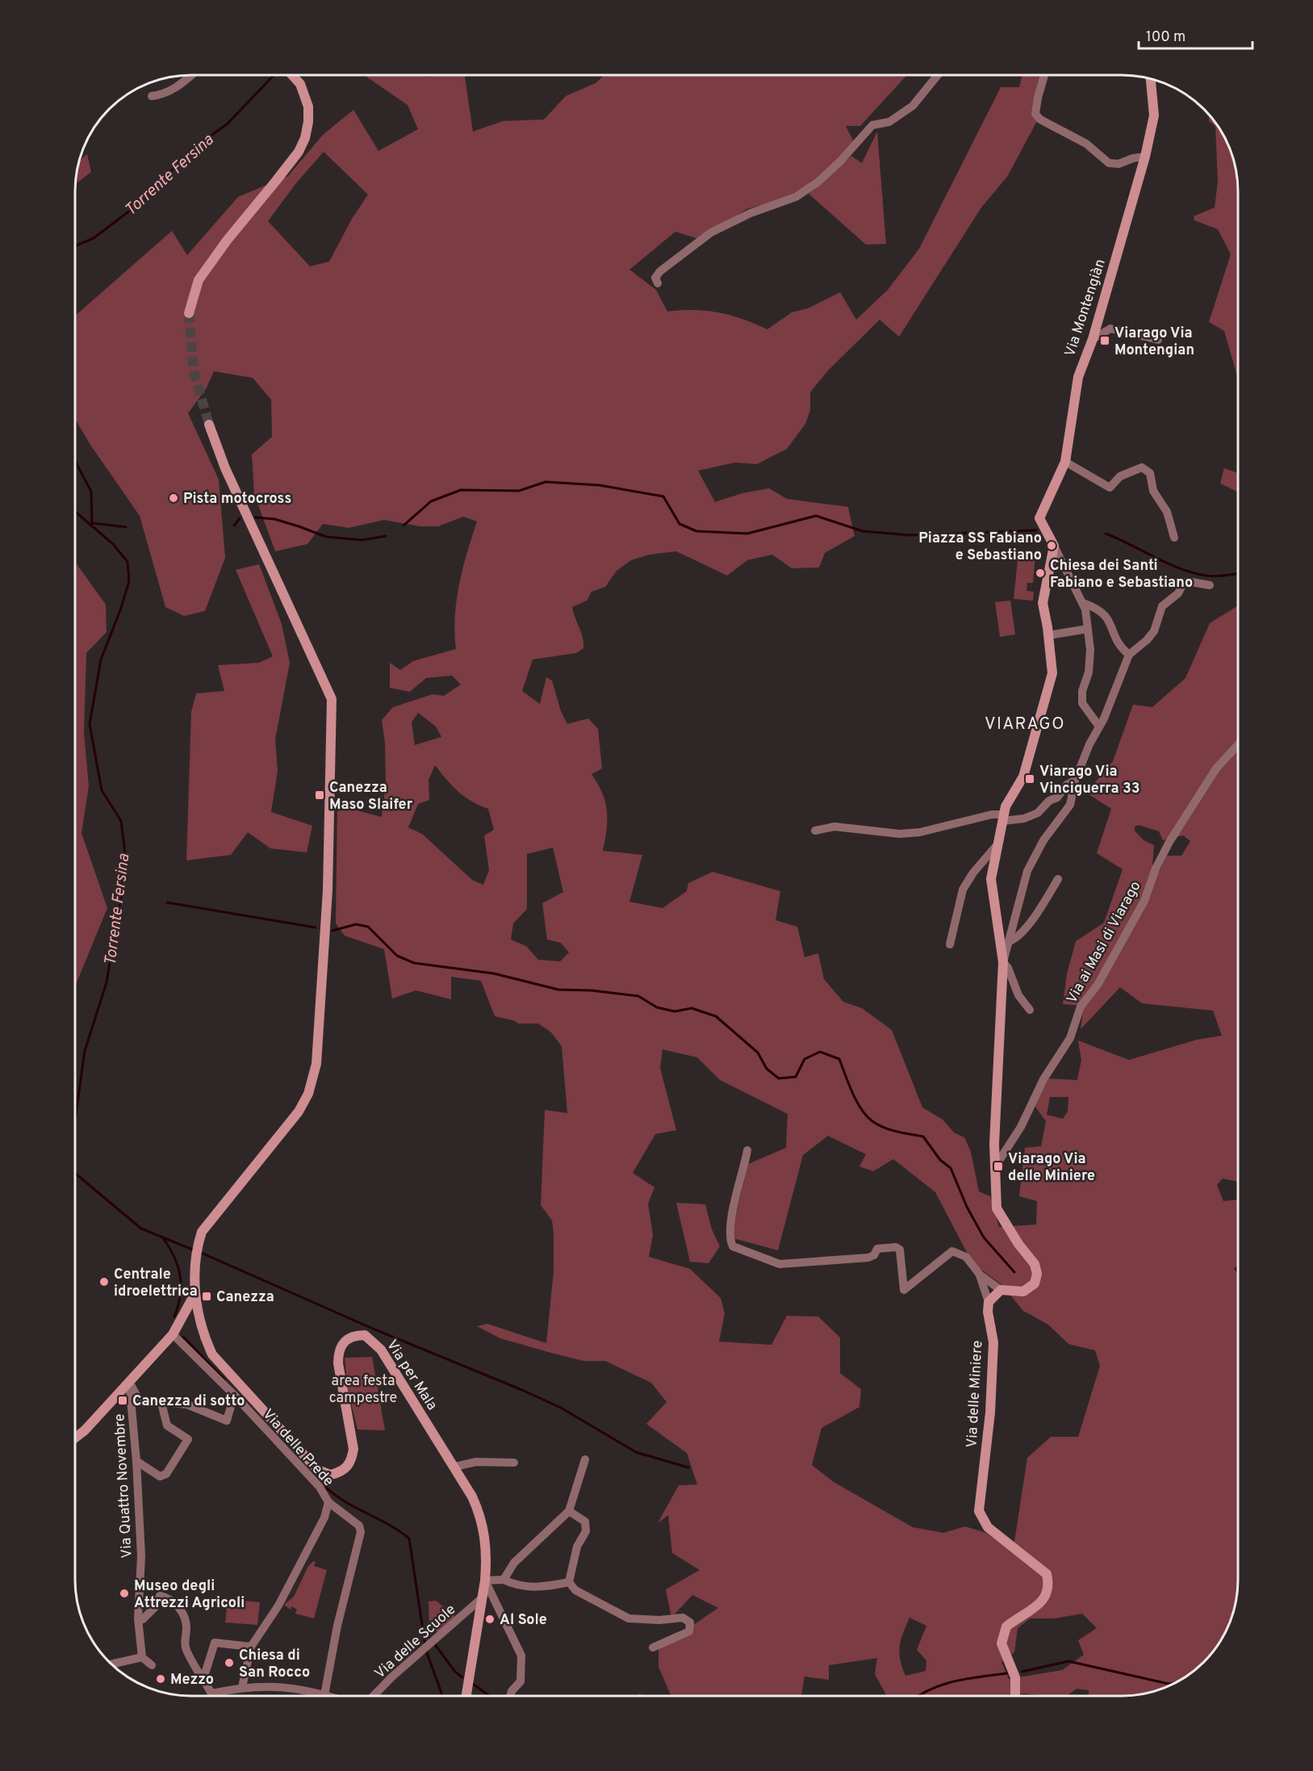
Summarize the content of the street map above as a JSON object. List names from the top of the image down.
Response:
{
  "streets": {
    "main road": ["Via Montengiàn", "Via per Mala", "Via delle Miniere"],
    "street": [
      "Via ai Masi di Viarago",
      "Via delle Prede",
      "Via Quattro Novembre",
      "Via delle Scuole"
    ]
  },
  "crossings": [
    ["Via per Mala", "Via delle Scuole"]
  ],
  "districts": ["VIARAGO"],
  "water": ["Torrente Fersina"],
  "parks": ["area festa campestre"],
  "places": {
    "transit": [
      "Viarago Via Montengian",
      "Viarago Via Vinciguerra 33",
      "Canezza Maso Slaifer",
      "Viarago Via delle Miniere",
      "Canezza",
      "Canezza di sotto"
    ],
    "other": [
      "Pista motocross",
      "Piazza SS Fabiano e Sebastiano",
      "Chiesa dei Santi Fabiano e Sebastiano",
      "Centrale idroelettrica",
      "Museo degli Attrezzi Agricoli",
      "Al Sole",
      "Chiesa di San Rocco",
      "Mezzo"
    ]
  },
  "scale_bar": "100 m"
}
